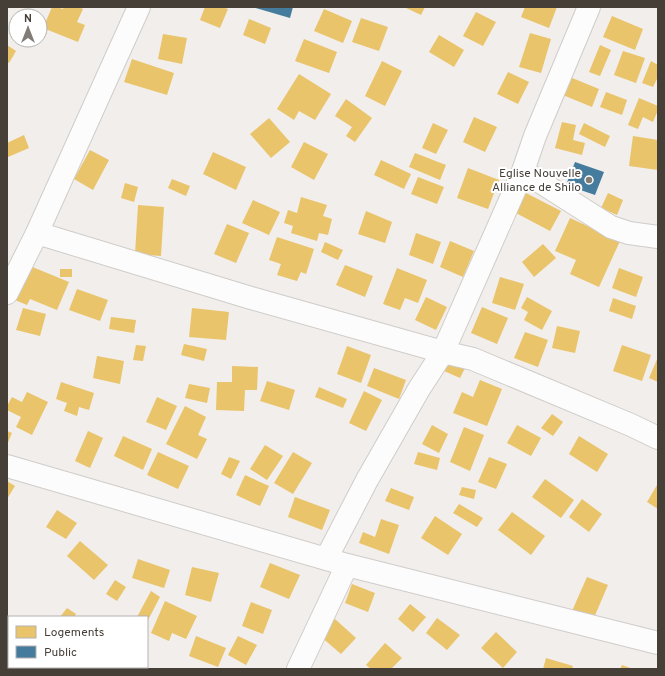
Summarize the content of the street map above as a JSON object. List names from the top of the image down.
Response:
{
  "places": ["Eglise Nouvelle Alliance de Shilo"],
  "legend": ["Logements", "Public"],
  "north": "top"
}
